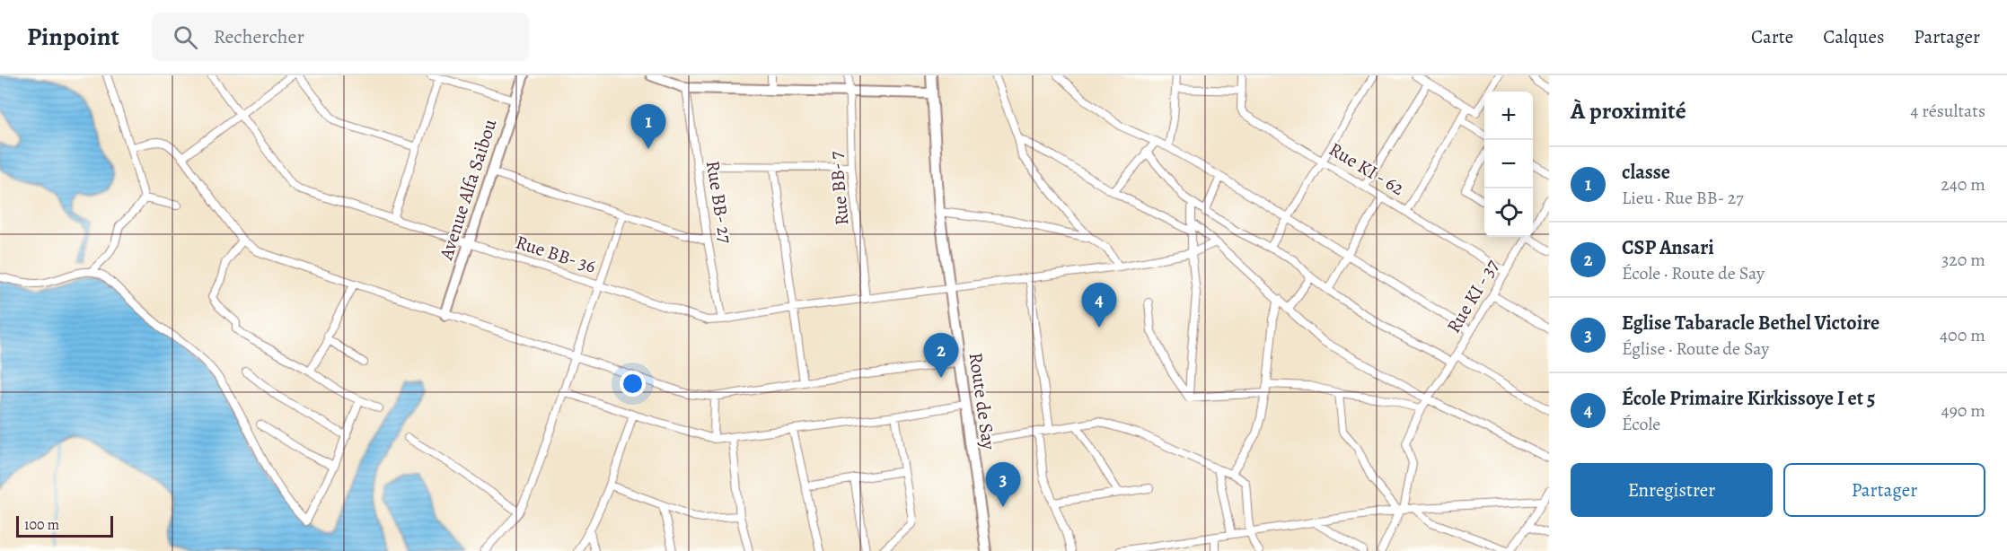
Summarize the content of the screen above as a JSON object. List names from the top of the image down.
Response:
{
  "streets": {
    "street": [
      "Rue KI - 62",
      "Rue BB- 7",
      "Avenue Alfa Saibou",
      "Rue BB- 27",
      "Rue BB- 36",
      "Rue KI - 37",
      "Route de Say"
    ]
  },
  "crossings": [
    ["Rue KI - 62", "Rue KI - 37"],
    ["Rue BB- 7", "Rue BB- 36"],
    ["Avenue Alfa Saibou", "Rue BB- 36"],
    ["Rue BB- 27", "Rue BB- 36"],
    ["Rue BB- 36", "Route de Say"]
  ],
  "scale_bar": "100 m",
  "page": {
    "header": "Pinpoint",
    "search": "Rechercher",
    "nav": ["Carte", "Calques", "Partager"],
    "heading": ["À proximité", "4 résultats"],
    "map_buttons": ["+", "−"],
    "pins": [
      "1",
      "4",
      "2",
      "3"
    ],
    "list": [
      {
        "mark": "1",
        "name": "classe",
        "note": "Lieu · Rue BB- 27",
        "value": "240 m"
      },
      {
        "mark": "2",
        "name": "CSP Ansari",
        "note": "École · Route de Say",
        "value": "320 m"
      },
      {
        "mark": "3",
        "name": "Eglise Tabaracle Bethel Victoire",
        "note": "Église · Route de Say",
        "value": "400 m"
      },
      {
        "mark": "4",
        "name": "École Primaire Kirkissoye I et 5",
        "note": "École",
        "value": "490 m"
      }
    ],
    "buttons": ["Enregistrer", "Partager"],
    "scale": "100 m"
  }
}
